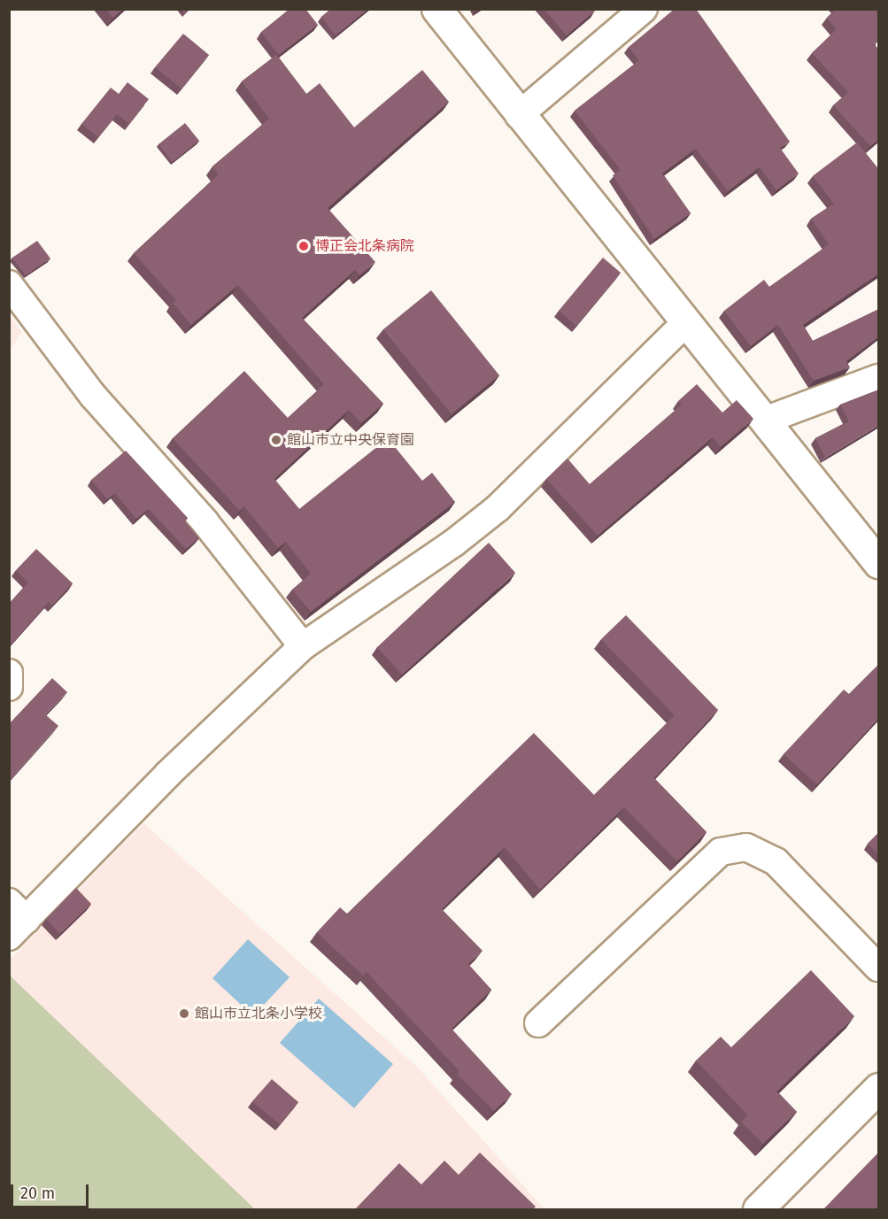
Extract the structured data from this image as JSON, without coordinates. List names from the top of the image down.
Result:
{
  "places": ["博正会北条病院", "館山市立中央保育園", "館山市立北条小学校"],
  "scale_bar": "20 m"
}
